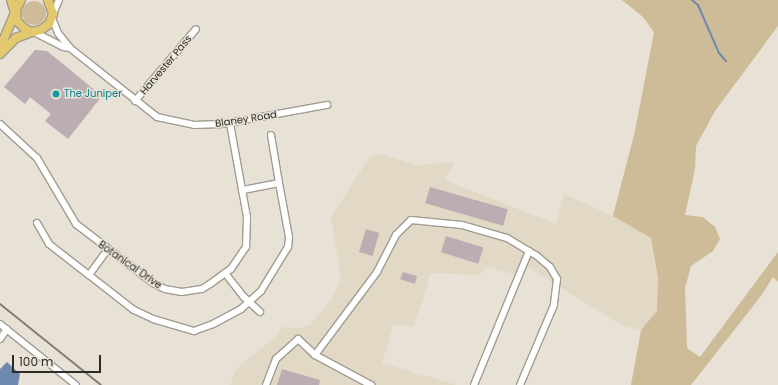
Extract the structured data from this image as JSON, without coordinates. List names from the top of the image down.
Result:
{
  "streets": {
    "street": ["Harvester Pass", "Blaney Road", "Botanical Drive"]
  },
  "crossings": [
    ["Harvester Pass", "Blaney Road"],
    ["Blaney Road", "Botanical Drive"]
  ],
  "places": ["The Juniper"],
  "scale_bar": "100 m"
}
